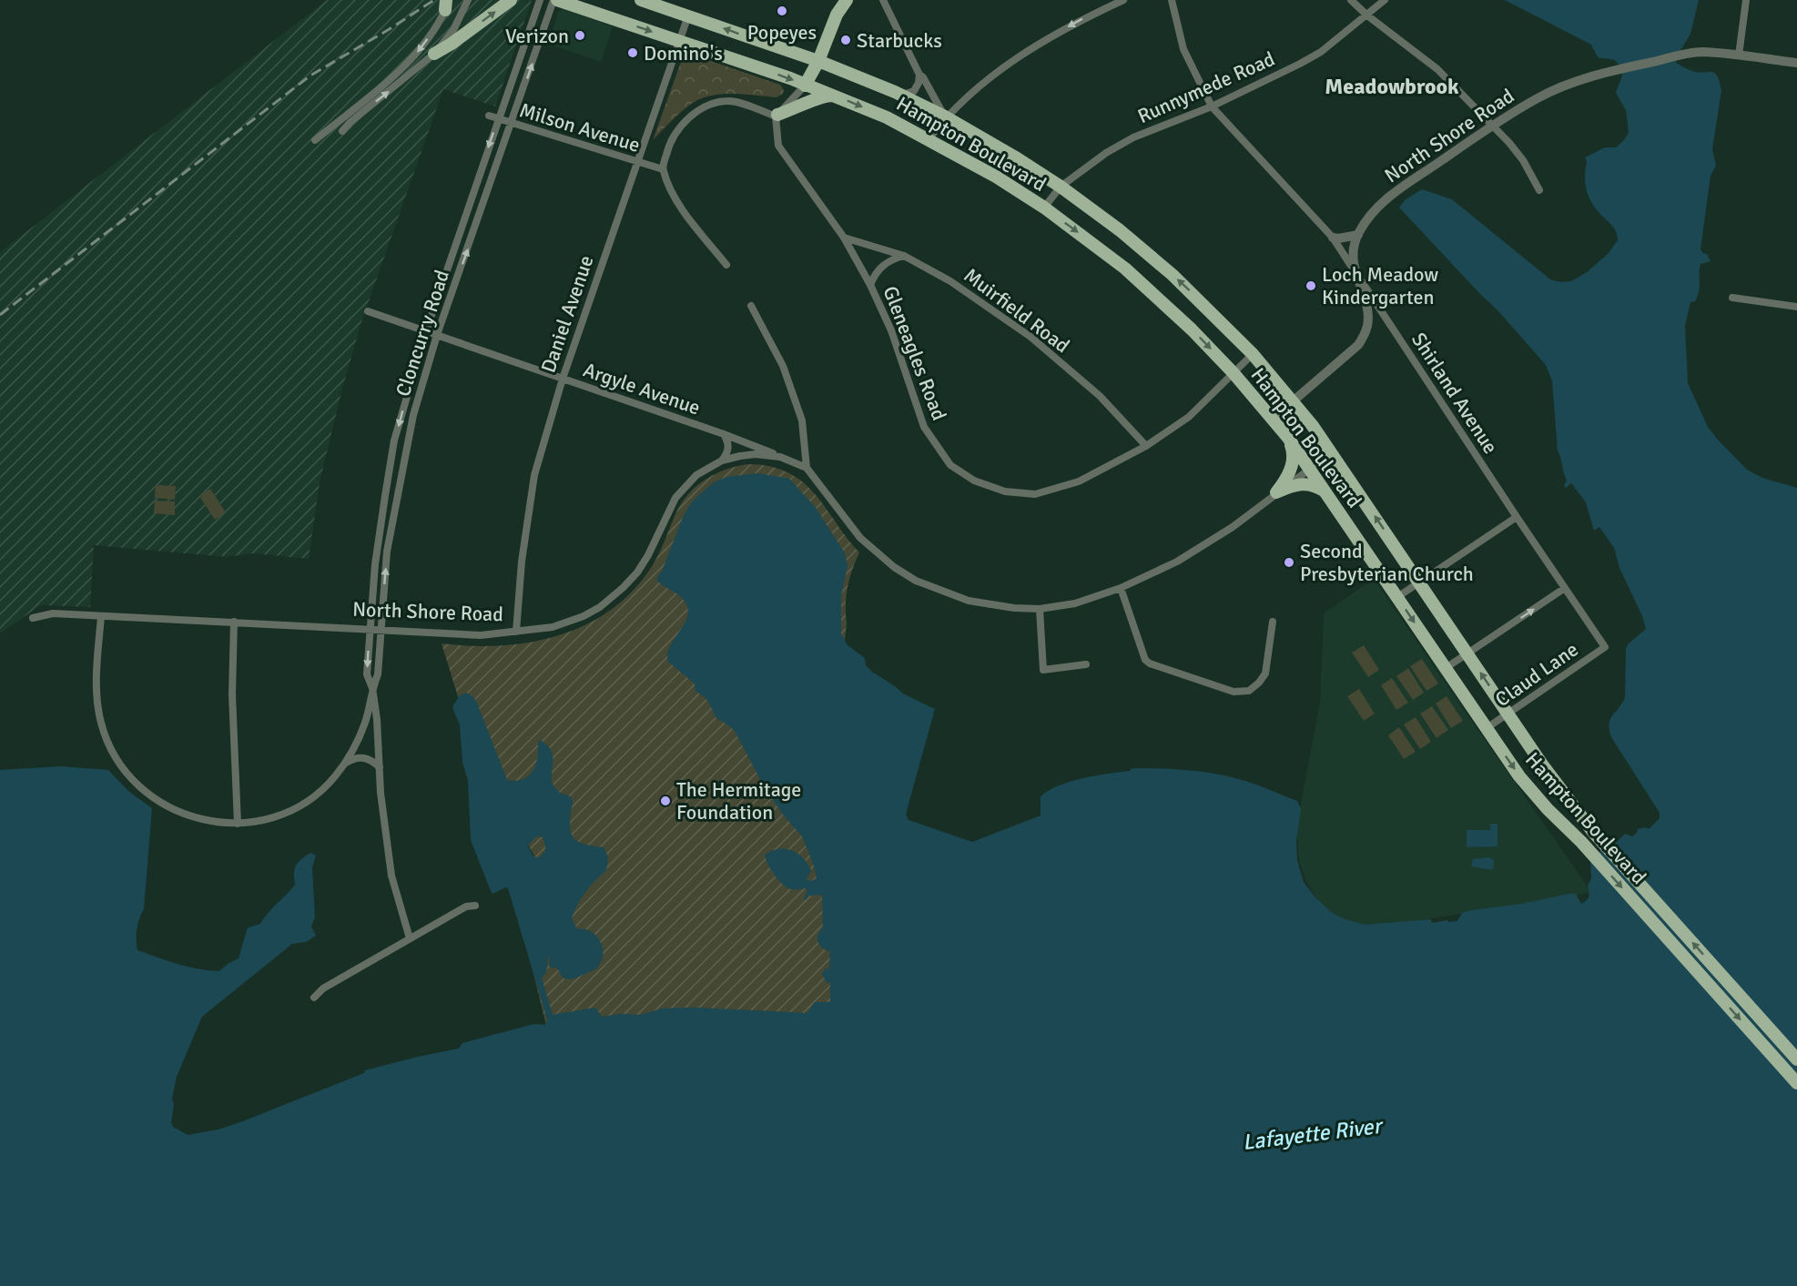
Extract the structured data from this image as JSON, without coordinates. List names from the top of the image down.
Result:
{
  "streets": {
    "main road": ["Hampton Boulevard"],
    "street": [
      "Runnymede Road",
      "Milson Avenue",
      "North Shore Road",
      "Muirfield Road",
      "Daniel Avenue",
      "Cloncurry Road",
      "Gleneagles Road",
      "Argyle Avenue",
      "Shirland Avenue",
      "Claud Lane"
    ]
  },
  "crossings": [
    ["Runnymede Road", "Hampton Boulevard"],
    ["Runnymede Road", "Shirland Avenue"],
    ["Milson Avenue", "Daniel Avenue"],
    ["Milson Avenue", "Cloncurry Road"],
    ["North Shore Road", "Hampton Boulevard"],
    ["North Shore Road", "Daniel Avenue"],
    ["North Shore Road", "Cloncurry Road"],
    ["North Shore Road", "Argyle Avenue"],
    ["North Shore Road", "Shirland Avenue"],
    ["Hampton Boulevard", "Daniel Avenue"],
    ["Hampton Boulevard", "Cloncurry Road"],
    ["Hampton Boulevard", "Gleneagles Road"],
    ["Hampton Boulevard", "Claud Lane"],
    ["Muirfield Road", "Gleneagles Road"],
    ["Daniel Avenue", "Argyle Avenue"],
    ["Cloncurry Road", "Argyle Avenue"],
    ["Shirland Avenue", "Claud Lane"]
  ],
  "districts": ["Meadowbrook"],
  "water": ["Lafayette River"],
  "places": [
    "Popeyes",
    "Verizon",
    "Starbucks",
    "Domino's",
    "Loch Meadow Kindergarten",
    "Second Presbyterian Church",
    "The Hermitage Foundation"
  ]
}
